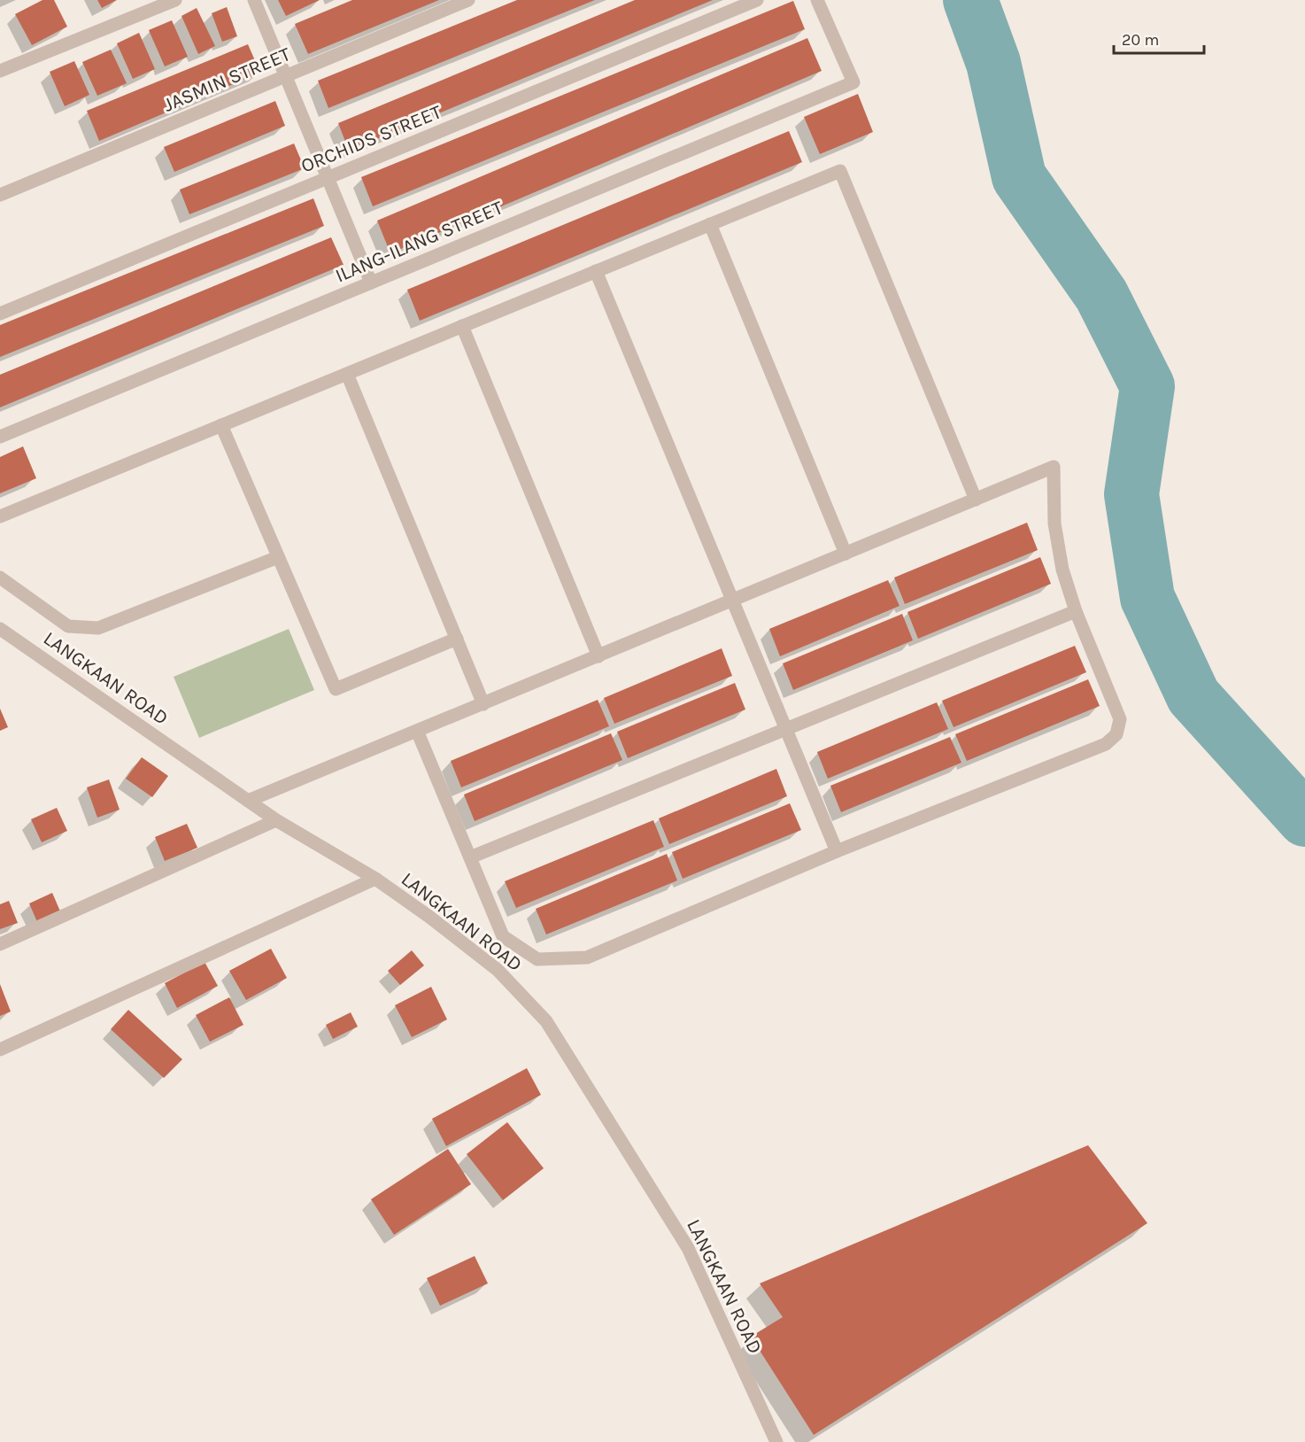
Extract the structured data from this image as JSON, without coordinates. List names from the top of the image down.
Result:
{
  "streets": {
    "street": [
      "JASMIN STREET",
      "ORCHIDS STREET",
      "ILANG-ILANG STREET",
      "LANGKAAN ROAD"
    ]
  },
  "scale_bar": "20 m"
}
